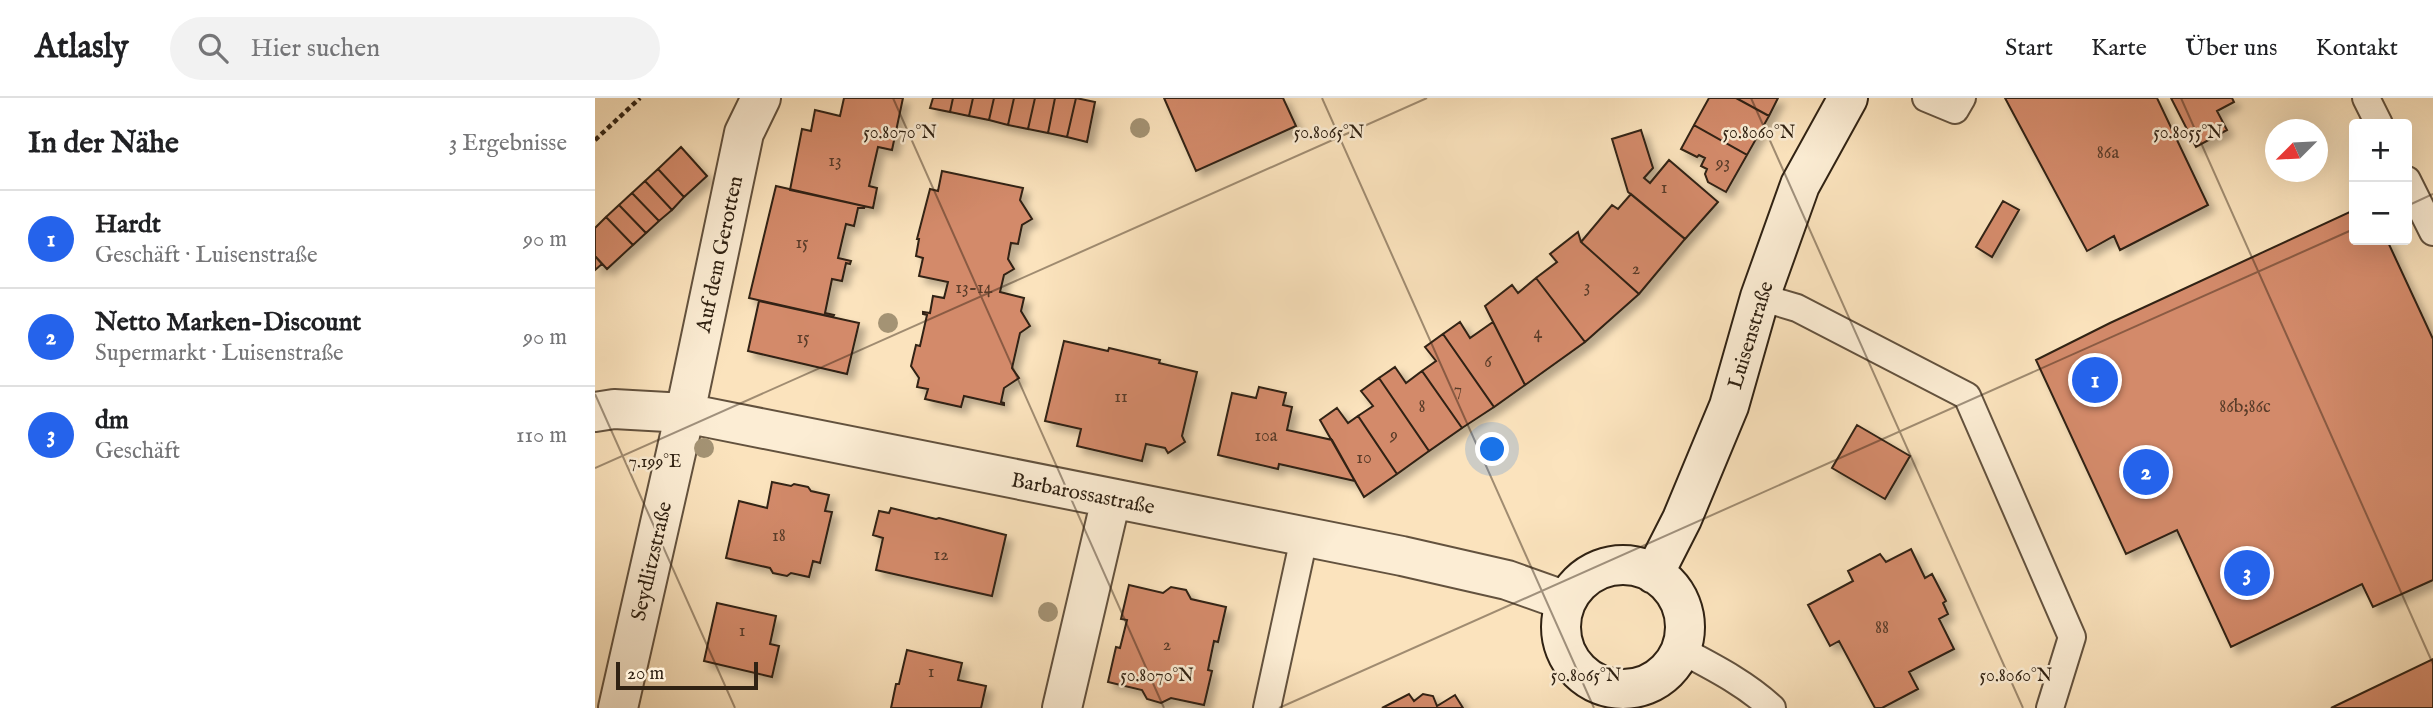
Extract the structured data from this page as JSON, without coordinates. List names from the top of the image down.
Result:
{
  "streets": {
    "street": [
      "Auf dem Gerotten",
      "Luisenstraße",
      "Barbarossastraße",
      "Seydlitzstraße"
    ]
  },
  "crossings": [
    ["Auf dem Gerotten", "Barbarossastraße"],
    ["Auf dem Gerotten", "Seydlitzstraße"],
    ["Luisenstraße", "Barbarossastraße"],
    ["Barbarossastraße", "Seydlitzstraße"]
  ],
  "house_numbers": [
    "86a",
    "13",
    "93",
    "1",
    "15",
    "2",
    "3",
    "13-14",
    "4",
    "15",
    "6",
    "7",
    "11",
    "8",
    "86b;86c",
    "9",
    "10a",
    "10",
    "18",
    "12",
    "88",
    "1",
    "2",
    "1"
  ],
  "scale_bar": "20 m",
  "north": "bottom left",
  "page": {
    "header": "Atlasly",
    "search": "Hier suchen",
    "nav": [
      "Start",
      "Karte",
      "Über uns",
      "Kontakt"
    ],
    "heading": ["In der Nähe", "3 Ergebnisse"],
    "map_buttons": ["+", "−"],
    "list": [
      {
        "mark": "1",
        "name": "Hardt",
        "note": "Geschäft · Luisenstraße",
        "value": "90 m"
      },
      {
        "mark": "2",
        "name": "Netto Marken-Discount",
        "note": "Supermarkt · Luisenstraße",
        "value": "90 m"
      },
      {
        "mark": "3",
        "name": "dm",
        "note": "Geschäft",
        "value": "110 m"
      }
    ],
    "pins": ["1", "2", "3"],
    "scale": "20 m"
  },
  "coordinates": [
    "50.8070°N",
    "50.8065°N",
    "50.8060°N",
    "50.8055°N",
    "7.199°E"
  ]
}
